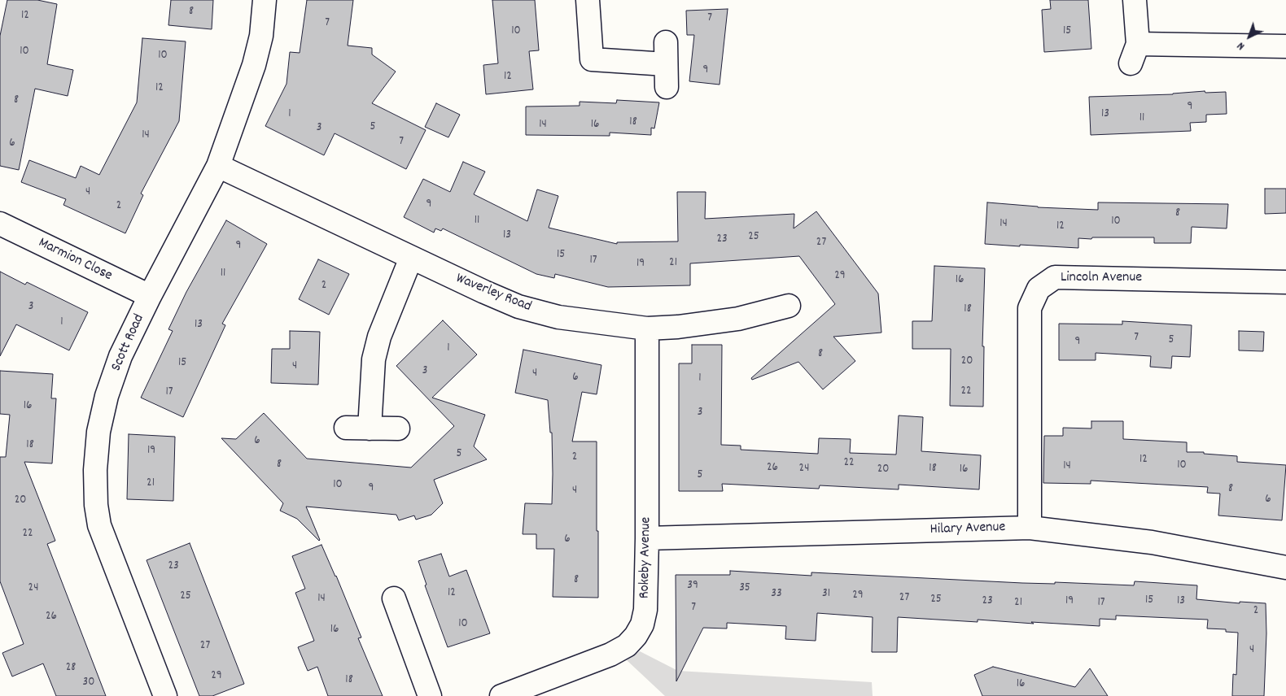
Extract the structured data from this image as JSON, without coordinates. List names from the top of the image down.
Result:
{
  "streets": {
    "street": [
      "Marmion Close",
      "Lincoln Avenue",
      "Waverley Road",
      "Scott Road",
      "Hilary Avenue",
      "Rokeby Avenue"
    ]
  },
  "crossings": [
    ["Marmion Close", "Scott Road"],
    ["Lincoln Avenue", "Hilary Avenue"],
    ["Waverley Road", "Scott Road"],
    ["Waverley Road", "Rokeby Avenue"],
    ["Hilary Avenue", "Rokeby Avenue"]
  ],
  "house_numbers": [
    "8",
    "12",
    "7",
    "7",
    "10",
    "15",
    "10",
    "10",
    "9",
    "12",
    "12",
    "8",
    "9",
    "1",
    "13",
    "11",
    "18",
    "14",
    "16",
    "5",
    "3",
    "14",
    "7",
    "6",
    "4",
    "9",
    "2",
    "8",
    "11",
    "10",
    "14",
    "12",
    "13",
    "25",
    "23",
    "27",
    "9",
    "15",
    "17",
    "21",
    "19",
    "11",
    "29",
    "16",
    "2",
    "3",
    "18",
    "1",
    "13",
    "7",
    "5",
    "9",
    "1",
    "8",
    "20",
    "15",
    "4",
    "3",
    "4",
    "6",
    "1",
    "22",
    "17",
    "16",
    "3",
    "6",
    "18",
    "19",
    "5",
    "2",
    "12",
    "22",
    "8",
    "10",
    "14",
    "26",
    "24",
    "18",
    "20",
    "16",
    "5",
    "21",
    "10",
    "9",
    "8",
    "4",
    "6",
    "20",
    "22",
    "6",
    "23",
    "8",
    "39",
    "24",
    "35",
    "12",
    "33",
    "31",
    "29",
    "25",
    "27",
    "14",
    "25",
    "15",
    "23",
    "19",
    "13",
    "21",
    "17",
    "7",
    "2",
    "26",
    "10",
    "16",
    "27",
    "4",
    "28",
    "29",
    "18",
    "30",
    "16"
  ],
  "north": "bottom left"
}
